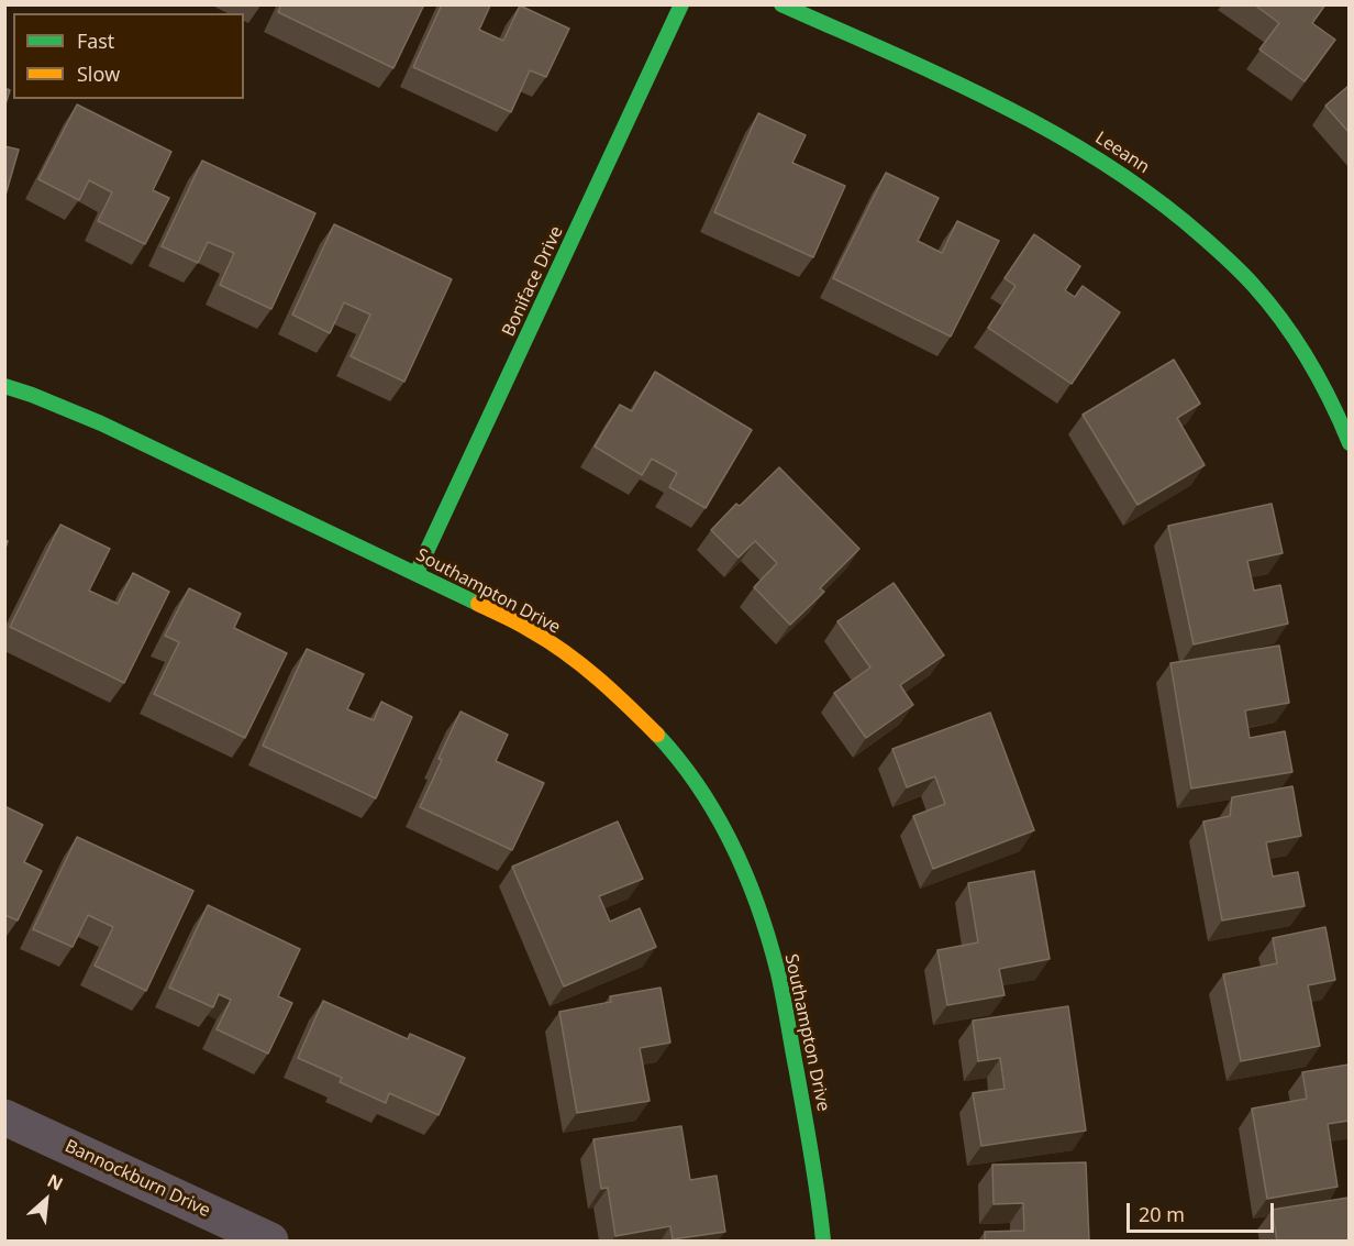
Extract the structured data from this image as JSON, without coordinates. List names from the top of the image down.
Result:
{
  "streets": {
    "street": [
      "Leeann",
      "Boniface Drive",
      "Southampton Drive",
      "Bannockburn Drive"
    ]
  },
  "crossings": [
    ["Boniface Drive", "Southampton Drive"]
  ],
  "legend": ["Fast", "Slow"],
  "scale_bar": "20 m",
  "north": "top right"
}
